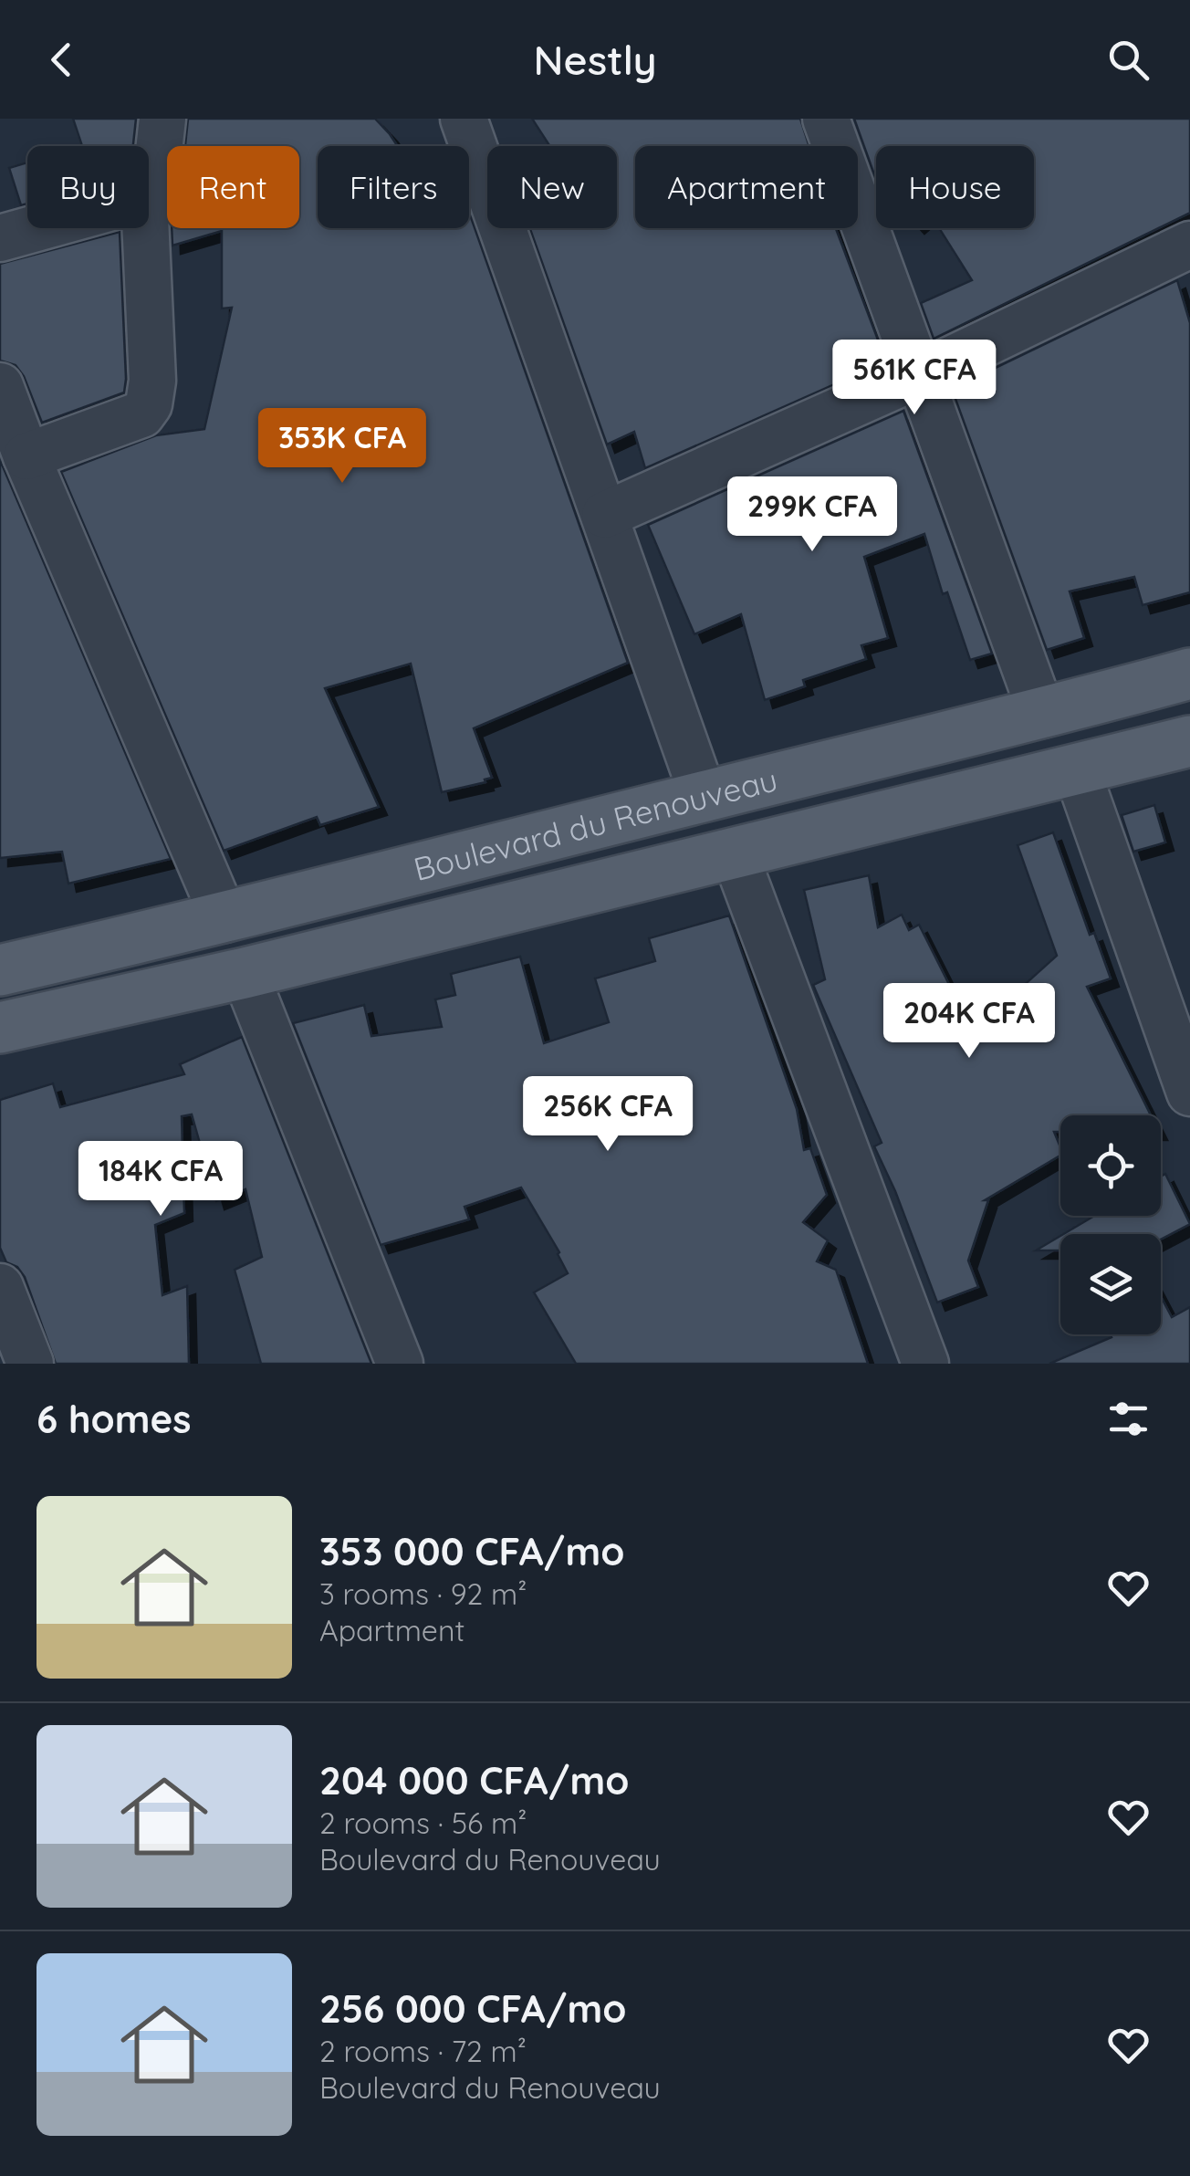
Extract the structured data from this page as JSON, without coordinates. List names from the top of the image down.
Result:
{
  "streets": {
    "main road": ["Boulevard du Renouveau"]
  },
  "page": {
    "header": "Nestly",
    "chip": [
      "Buy",
      "Rent",
      "Filters",
      "New",
      "Apartment",
      "House"
    ],
    "price": [
      "561K CFA",
      "353K CFA",
      "299K CFA",
      "204K CFA",
      "256K CFA",
      "184K CFA"
    ],
    "heading": "6 homes",
    "list": [
      {
        "name": "353 000 CFA/mo",
        "note": "3 rooms · 92 m² · Apartment"
      },
      {
        "name": "204 000 CFA/mo",
        "note": "2 rooms · 56 m² · Boulevard du Renouveau"
      },
      {
        "name": "256 000 CFA/mo",
        "note": "2 rooms · 72 m² · Boulevard du Renouveau"
      }
    ]
  }
}
